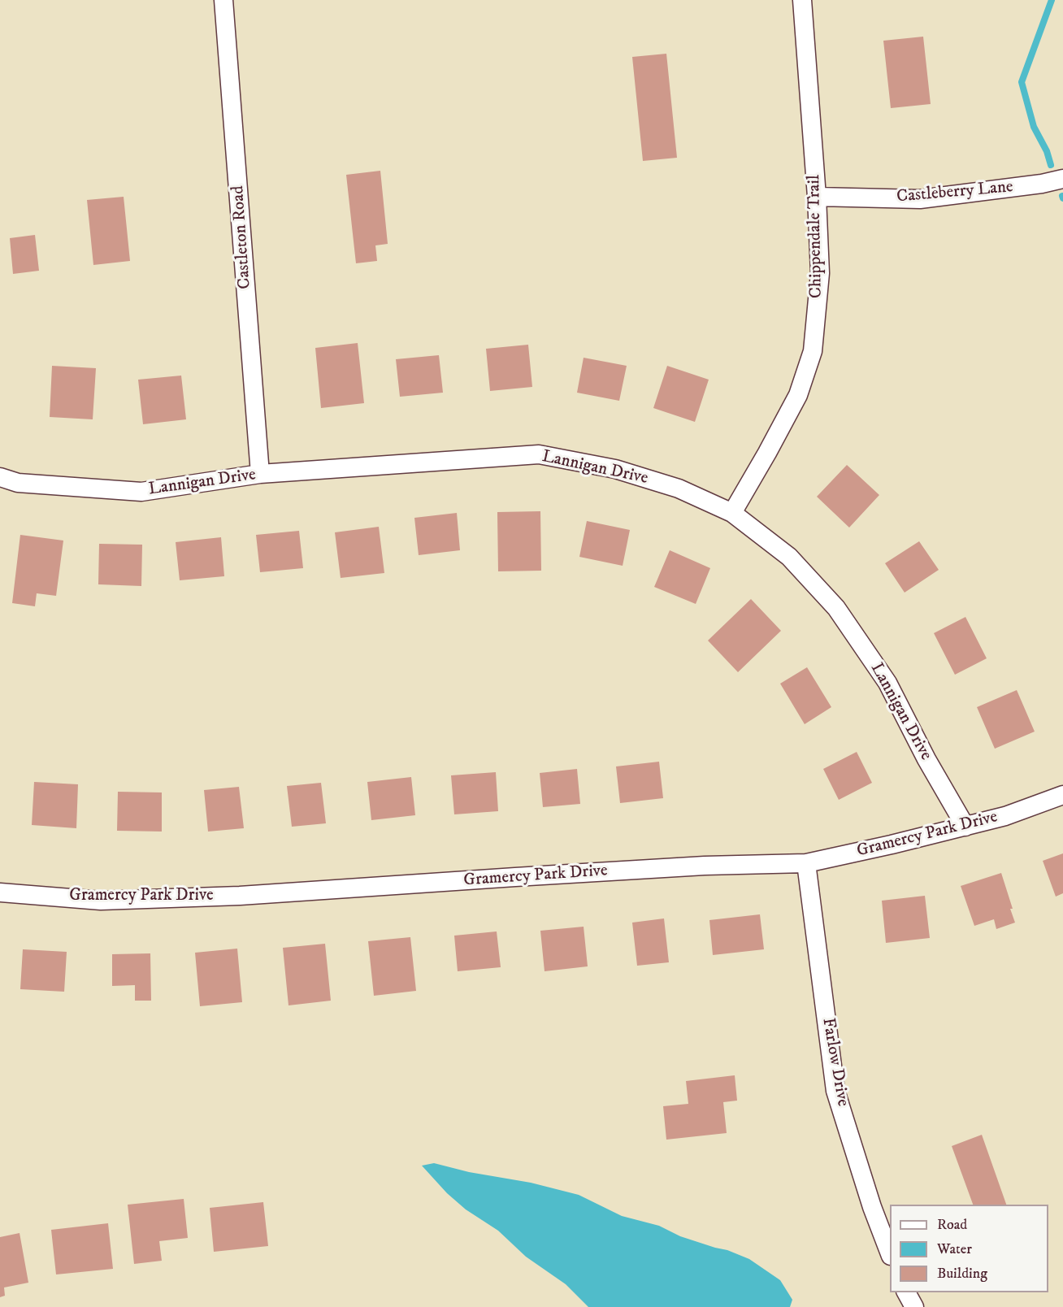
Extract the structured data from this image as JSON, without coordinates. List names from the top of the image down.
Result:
{
  "streets": {
    "street": [
      "Castleberry Lane",
      "Chippendale Trail",
      "Castleton Road",
      "Lannigan Drive",
      "Gramercy Park Drive",
      "Farlow Drive"
    ]
  },
  "crossings": [
    ["Castleberry Lane", "Chippendale Trail"],
    ["Chippendale Trail", "Lannigan Drive"],
    ["Castleton Road", "Lannigan Drive"],
    ["Lannigan Drive", "Gramercy Park Drive"],
    ["Gramercy Park Drive", "Farlow Drive"]
  ],
  "legend": ["Road", "Water", "Building"]
}
